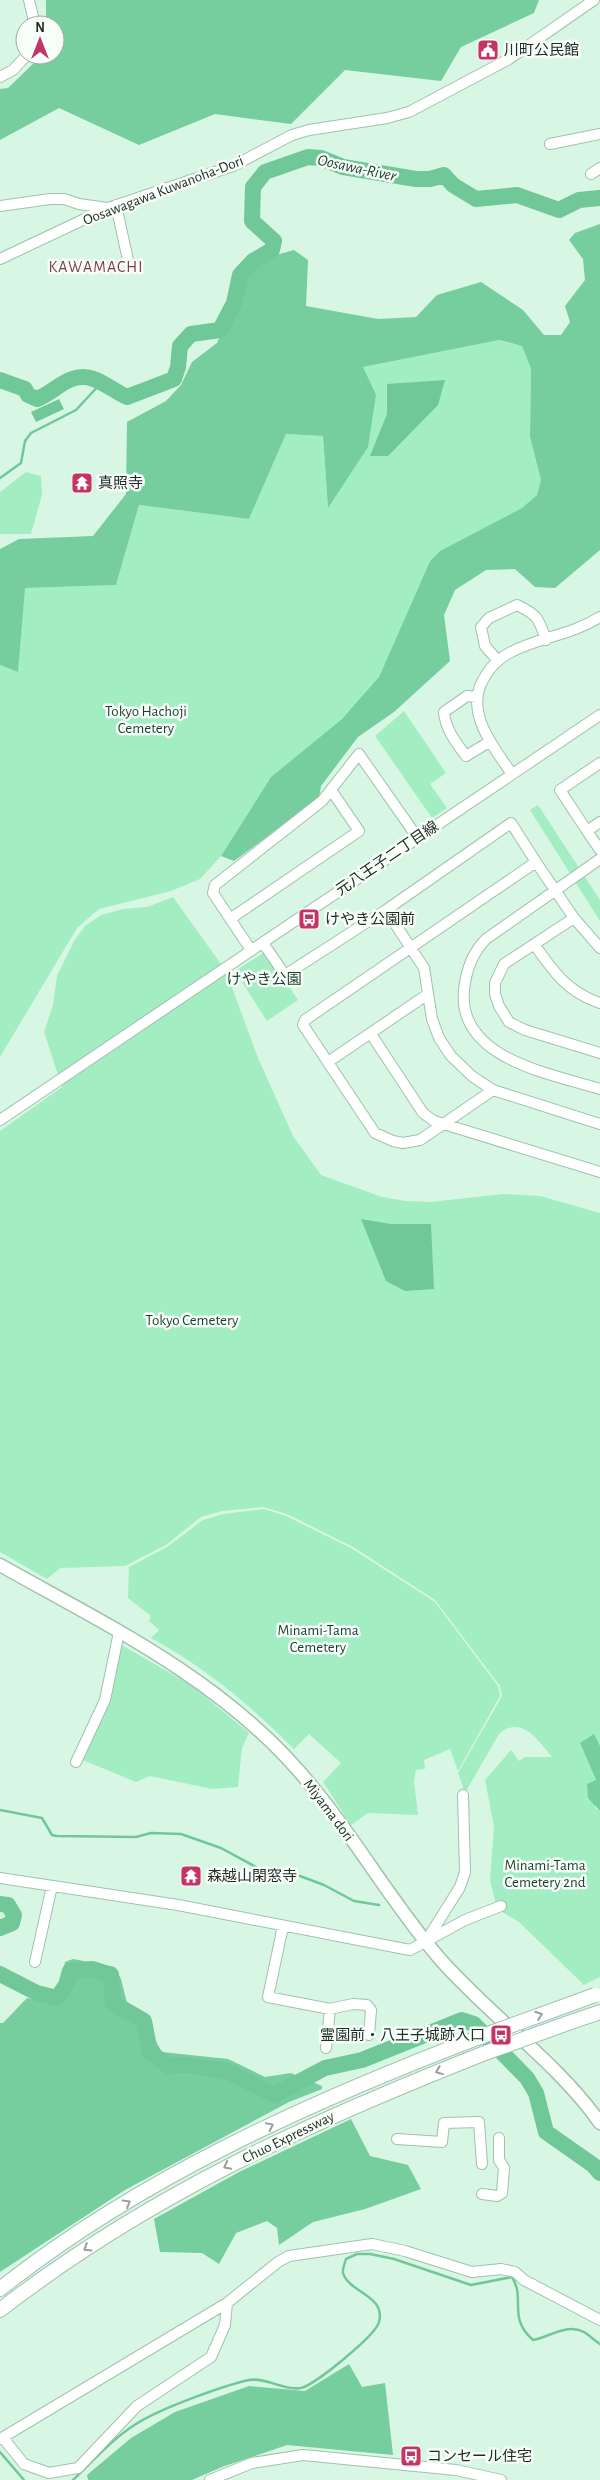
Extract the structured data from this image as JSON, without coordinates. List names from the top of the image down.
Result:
{
  "streets": {
    "highway": ["Chuo Expressway"],
    "main road": ["Miyama dori"],
    "street": ["Oosawagawa Kuwanoha-Dori", "元八王子二丁目線"]
  },
  "districts": ["KAWAMACHI"],
  "water": ["Oosawa-River"],
  "parks": [
    "Tokyo Hachoji Cemetery",
    "けやき公園",
    "Tokyo Cemetery",
    "Minami-Tama Cemetery",
    "Minami-Tama Cemetery 2nd"
  ],
  "places": {
    "public building": ["川町公民館"],
    "temple": ["真照寺", "森越山閑窓寺"],
    "bus stop": ["けやき公園前", "霊園前・八王子城跡入口", "コンセール住宅"]
  },
  "north": "top"
}
